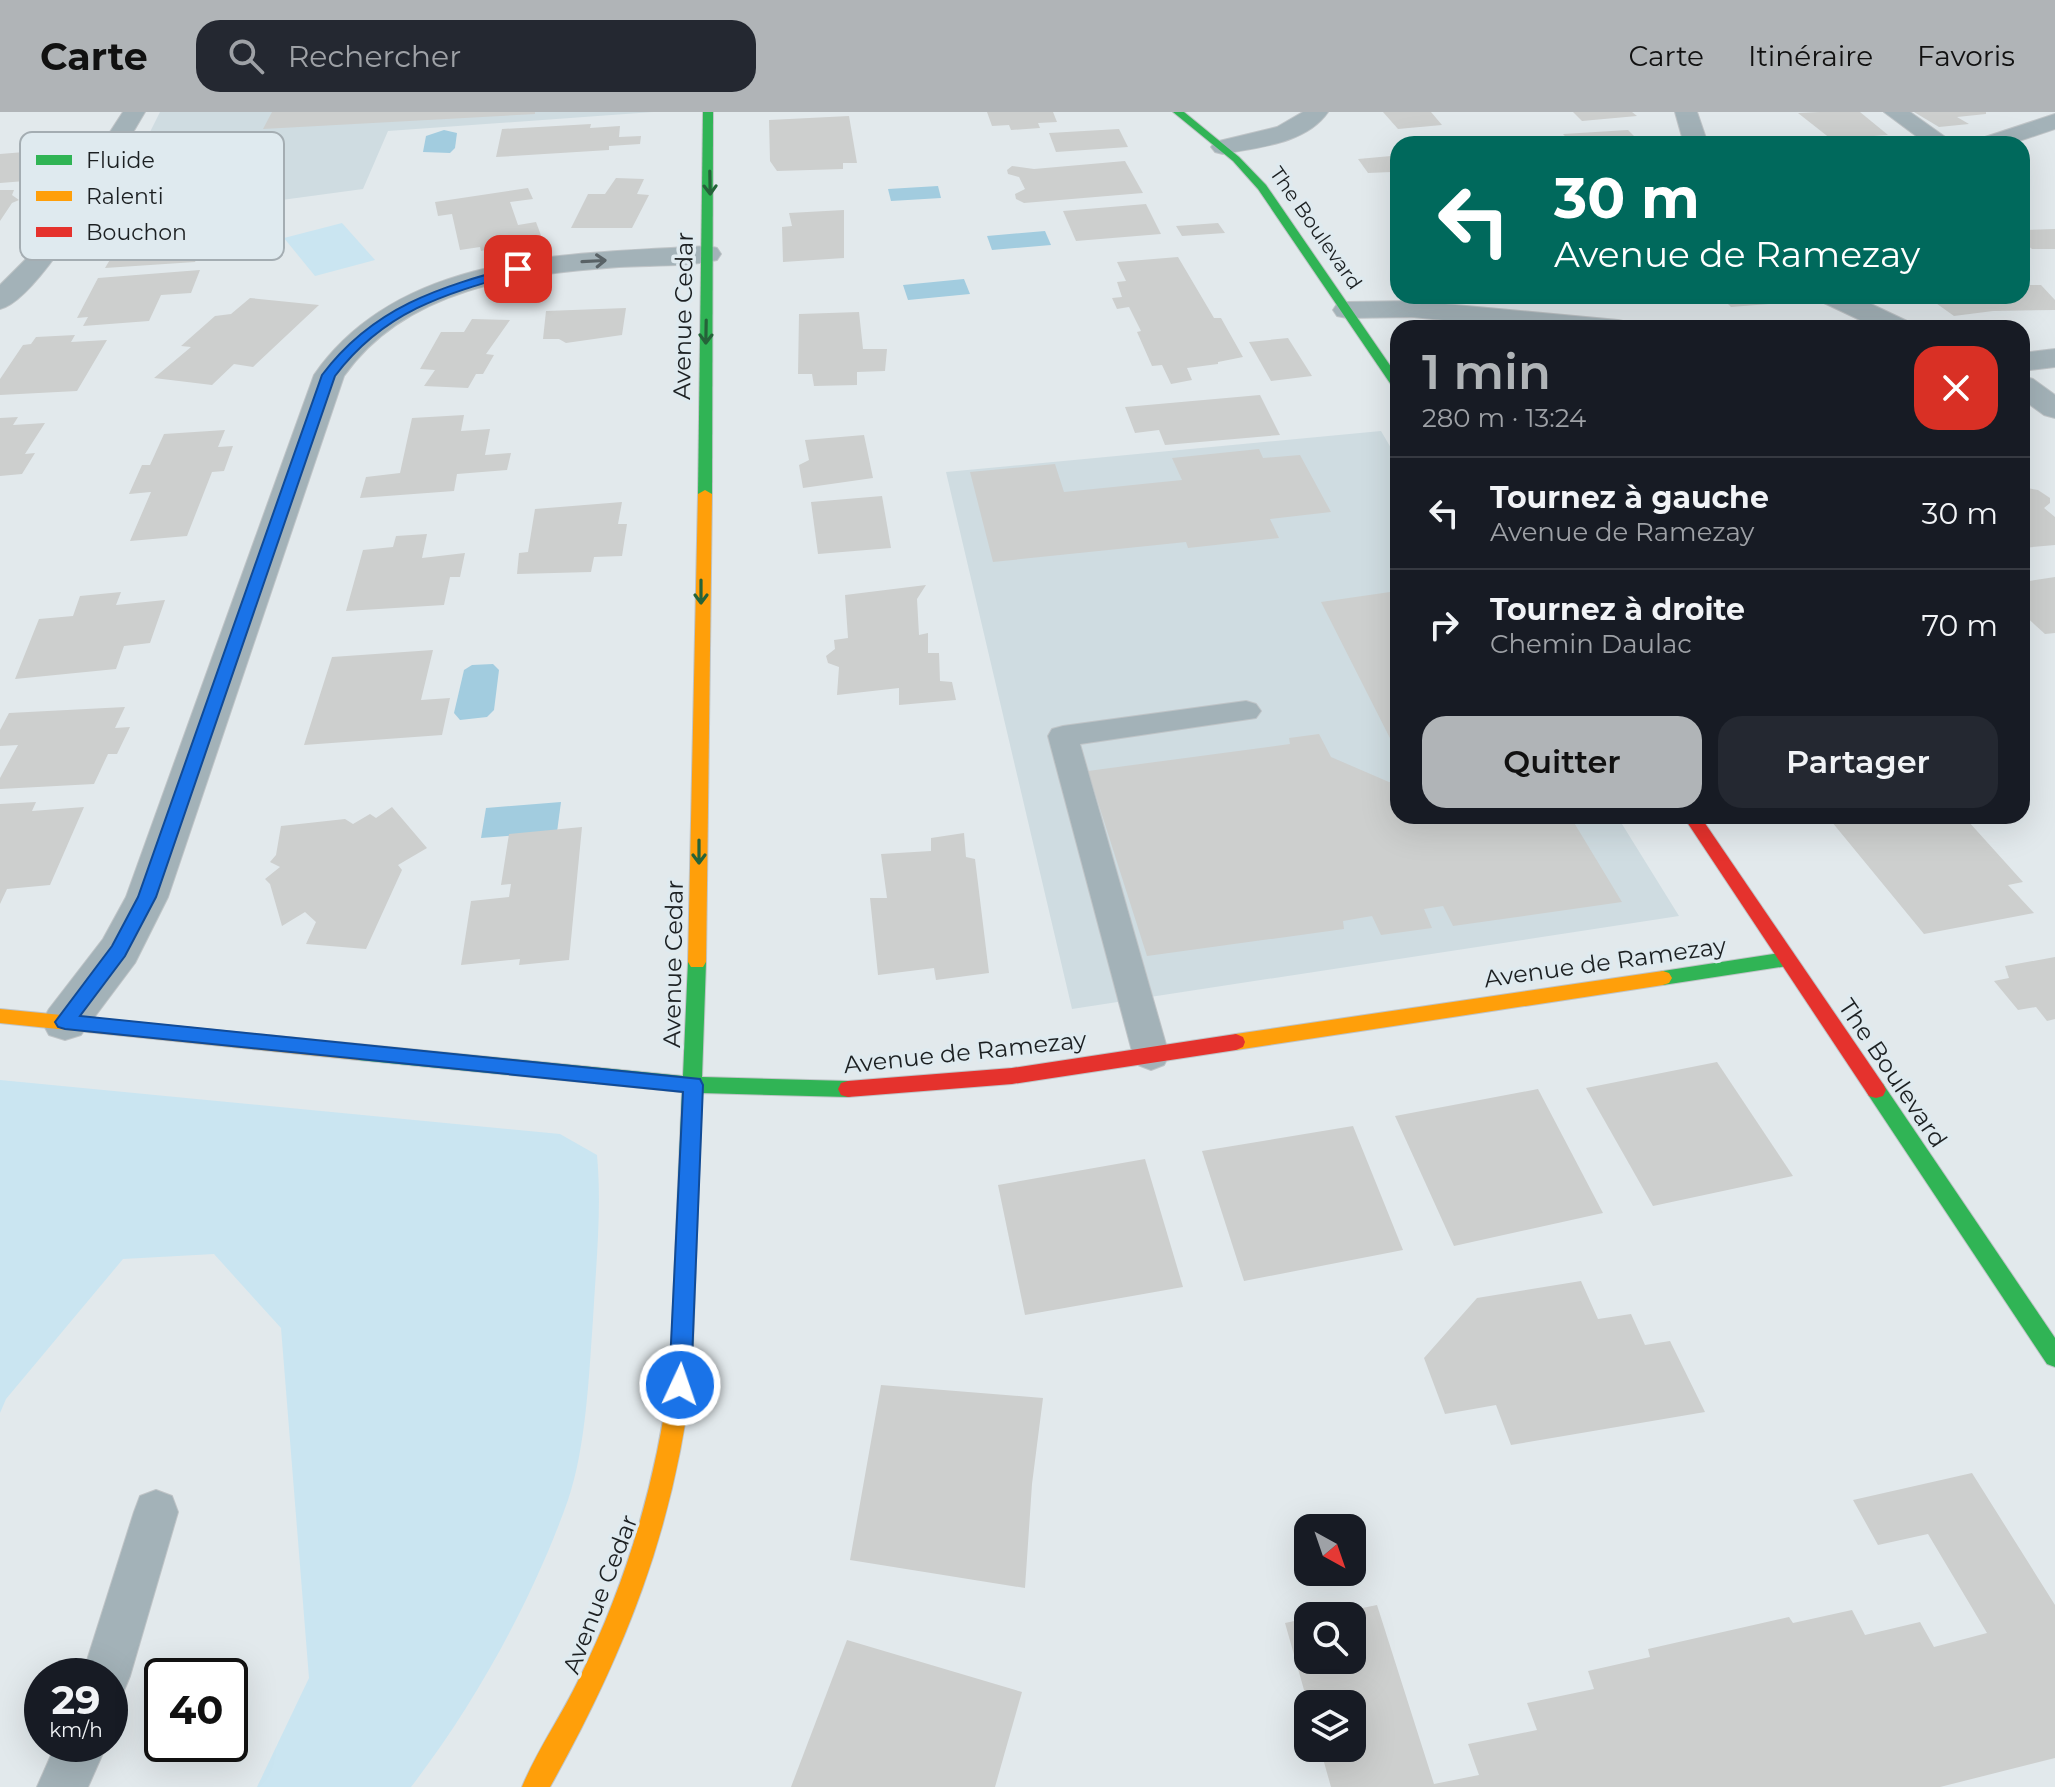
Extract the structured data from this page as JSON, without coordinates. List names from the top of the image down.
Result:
{
  "streets": {
    "street": ["The Boulevard", "Avenue Cedar", "Avenue de Ramezay"]
  },
  "crossings": [
    ["The Boulevard", "Avenue de Ramezay"],
    ["Avenue Cedar", "Avenue de Ramezay"]
  ],
  "one_way": ["Avenue Cedar"],
  "legend": ["Fluide", "Ralenti", "Bouchon"],
  "north": "bottom right",
  "page": {
    "header": "Carte",
    "search": "Rechercher",
    "nav": ["Carte", "Itinéraire", "Favoris"],
    "turn": ["30 m", "Avenue de Ramezay"],
    "heading": ["1 min", "280 m · 13:24"],
    "list": [
      {
        "name": "Tournez à gauche",
        "note": "Avenue de Ramezay",
        "value": "30 m"
      },
      {
        "name": "Tournez à droite",
        "note": "Chemin Daulac",
        "value": "70 m"
      }
    ],
    "buttons": ["Quitter", "Partager"],
    "speed": "29 km/h",
    "limit": "40"
  }
}
